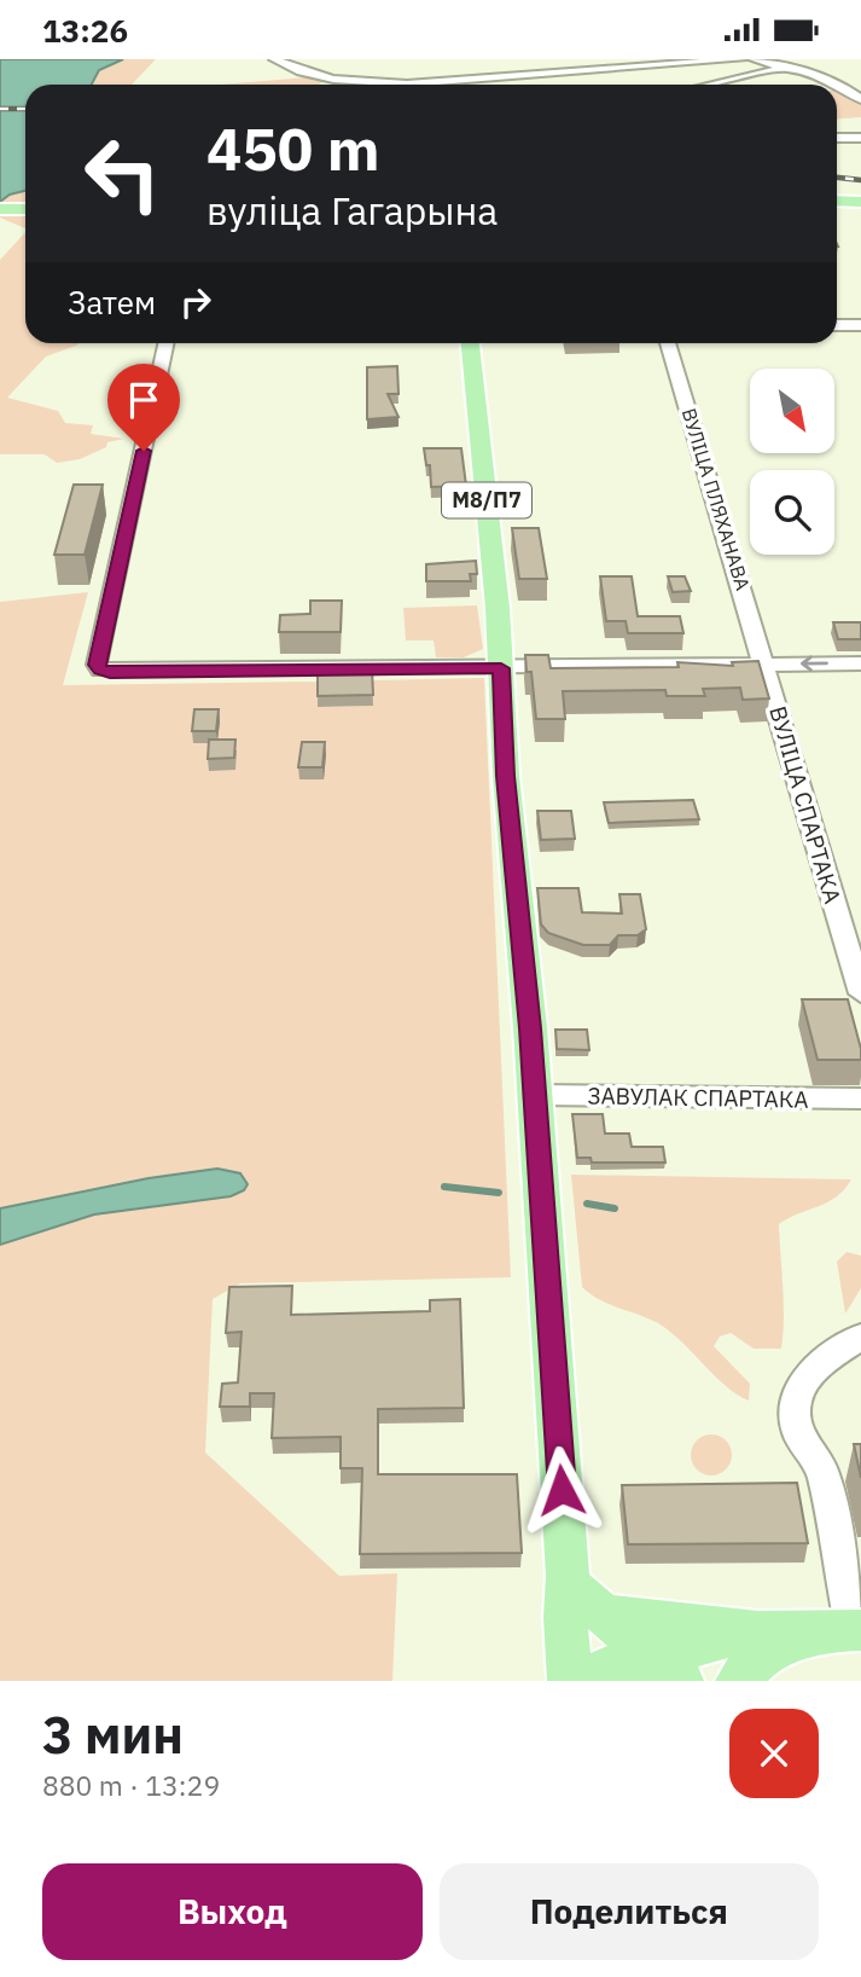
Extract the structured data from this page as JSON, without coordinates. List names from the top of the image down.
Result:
{
  "streets": {
    "main road": ["М8/П7"],
    "street": ["ВУЛІЦА ПЛЯХАНАВА", "ВУЛІЦА СПАРТАКА", "ЗАВУЛАК СПАРТАКА"]
  },
  "crossings": [
    ["ВУЛІЦА ПЛЯХАНАВА", "ВУЛІЦА СПАРТАКА"],
    ["М8/П7", "ЗАВУЛАК СПАРТАКА"]
  ],
  "north": "bottom right",
  "page": {
    "status": "13:26",
    "turn": ["450 m", "вуліца Гагарына"],
    "then": "Затем",
    "heading": ["3 мин", "880 m · 13:29"],
    "buttons": ["Выход", "Поделиться"]
  }
}
